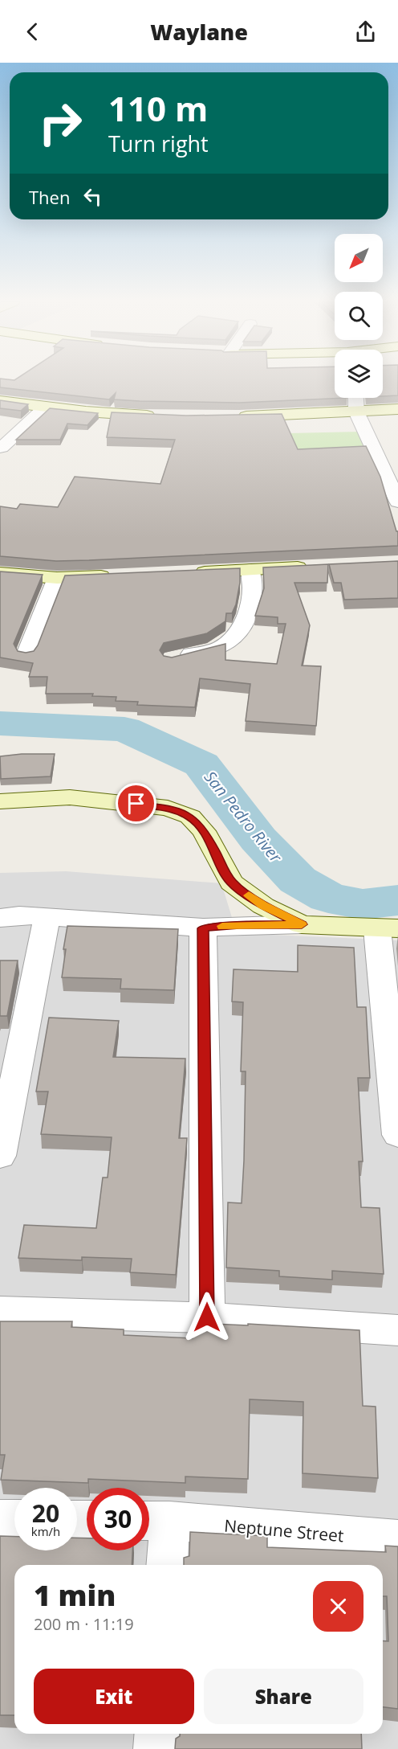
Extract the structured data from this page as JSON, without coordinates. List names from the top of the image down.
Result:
{
  "streets": {
    "street": ["Neptune Street"]
  },
  "water": ["San Pedro River"],
  "north": "bottom left",
  "page": {
    "header": "Waylane",
    "turn": ["110 m", "Turn right"],
    "then": "Then",
    "speed": "20 km/h",
    "limit": "30",
    "heading": ["1 min", "200 m · 11:19"],
    "buttons": ["Exit", "Share"]
  }
}
